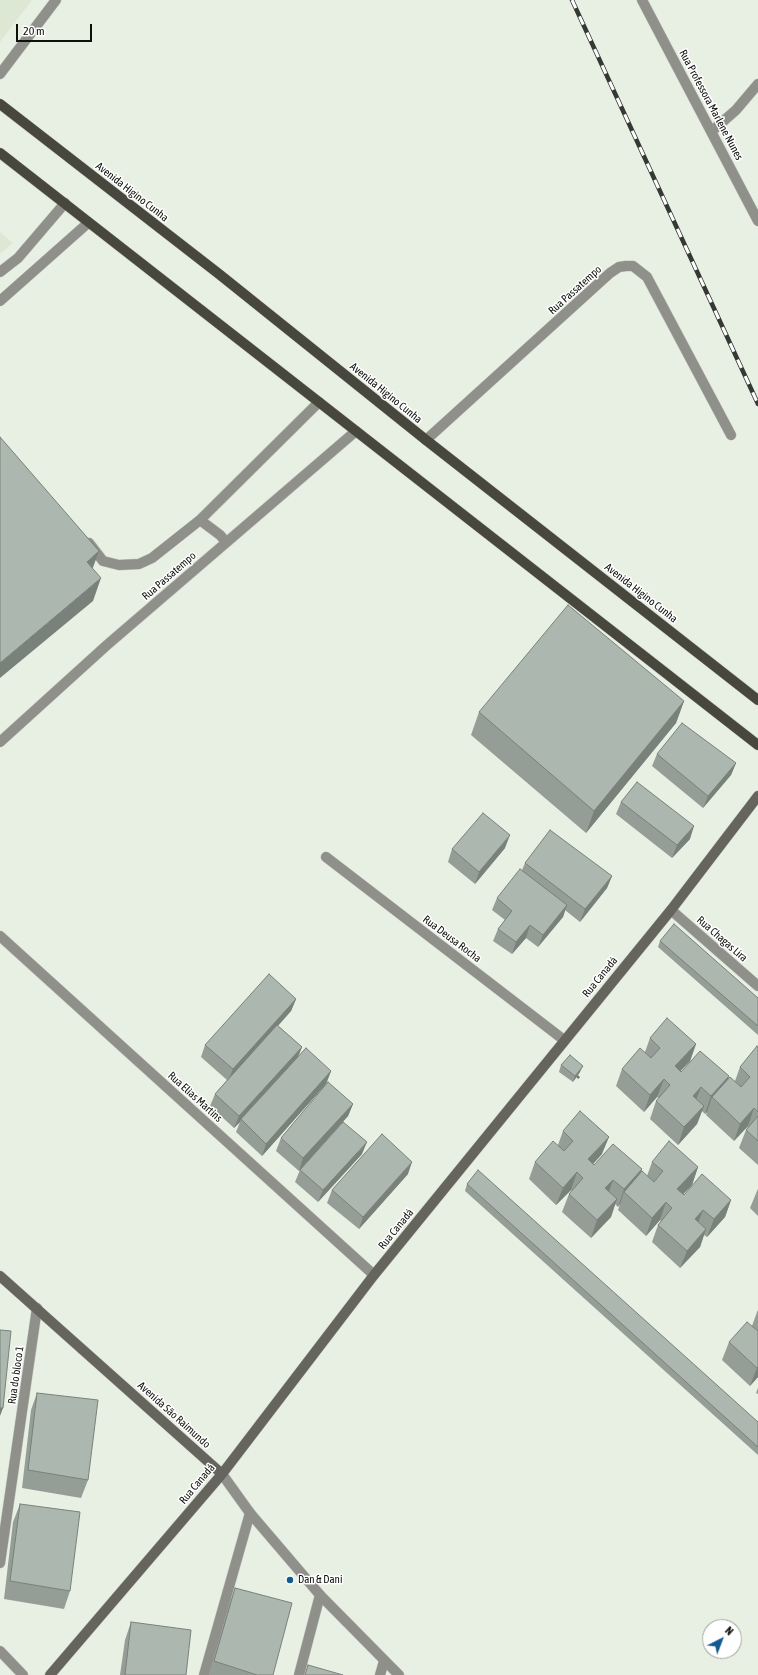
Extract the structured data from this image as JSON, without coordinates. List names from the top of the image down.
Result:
{
  "streets": {
    "main road": ["Avenida Higino Cunha"],
    "street": [
      "Rua Professora Marlene Nunes",
      "Rua Passatempo",
      "Rua Deusa Rocha",
      "Rua Chagas Lira",
      "Rua Canadá",
      "Rua Elias Martins",
      "Rua do bloco 1",
      "Avenida São Raimundo"
    ]
  },
  "crossings": [
    ["Avenida Higino Cunha", "Rua Passatempo"],
    ["Rua Deusa Rocha", "Rua Canadá"],
    ["Rua Chagas Lira", "Rua Canadá"],
    ["Rua Canadá", "Rua Elias Martins"],
    ["Rua Canadá", "Avenida São Raimundo"],
    ["Rua do bloco 1", "Avenida São Raimundo"]
  ],
  "places": ["Dan & Dani"],
  "scale_bar": "20 m",
  "north": "top right"
}
